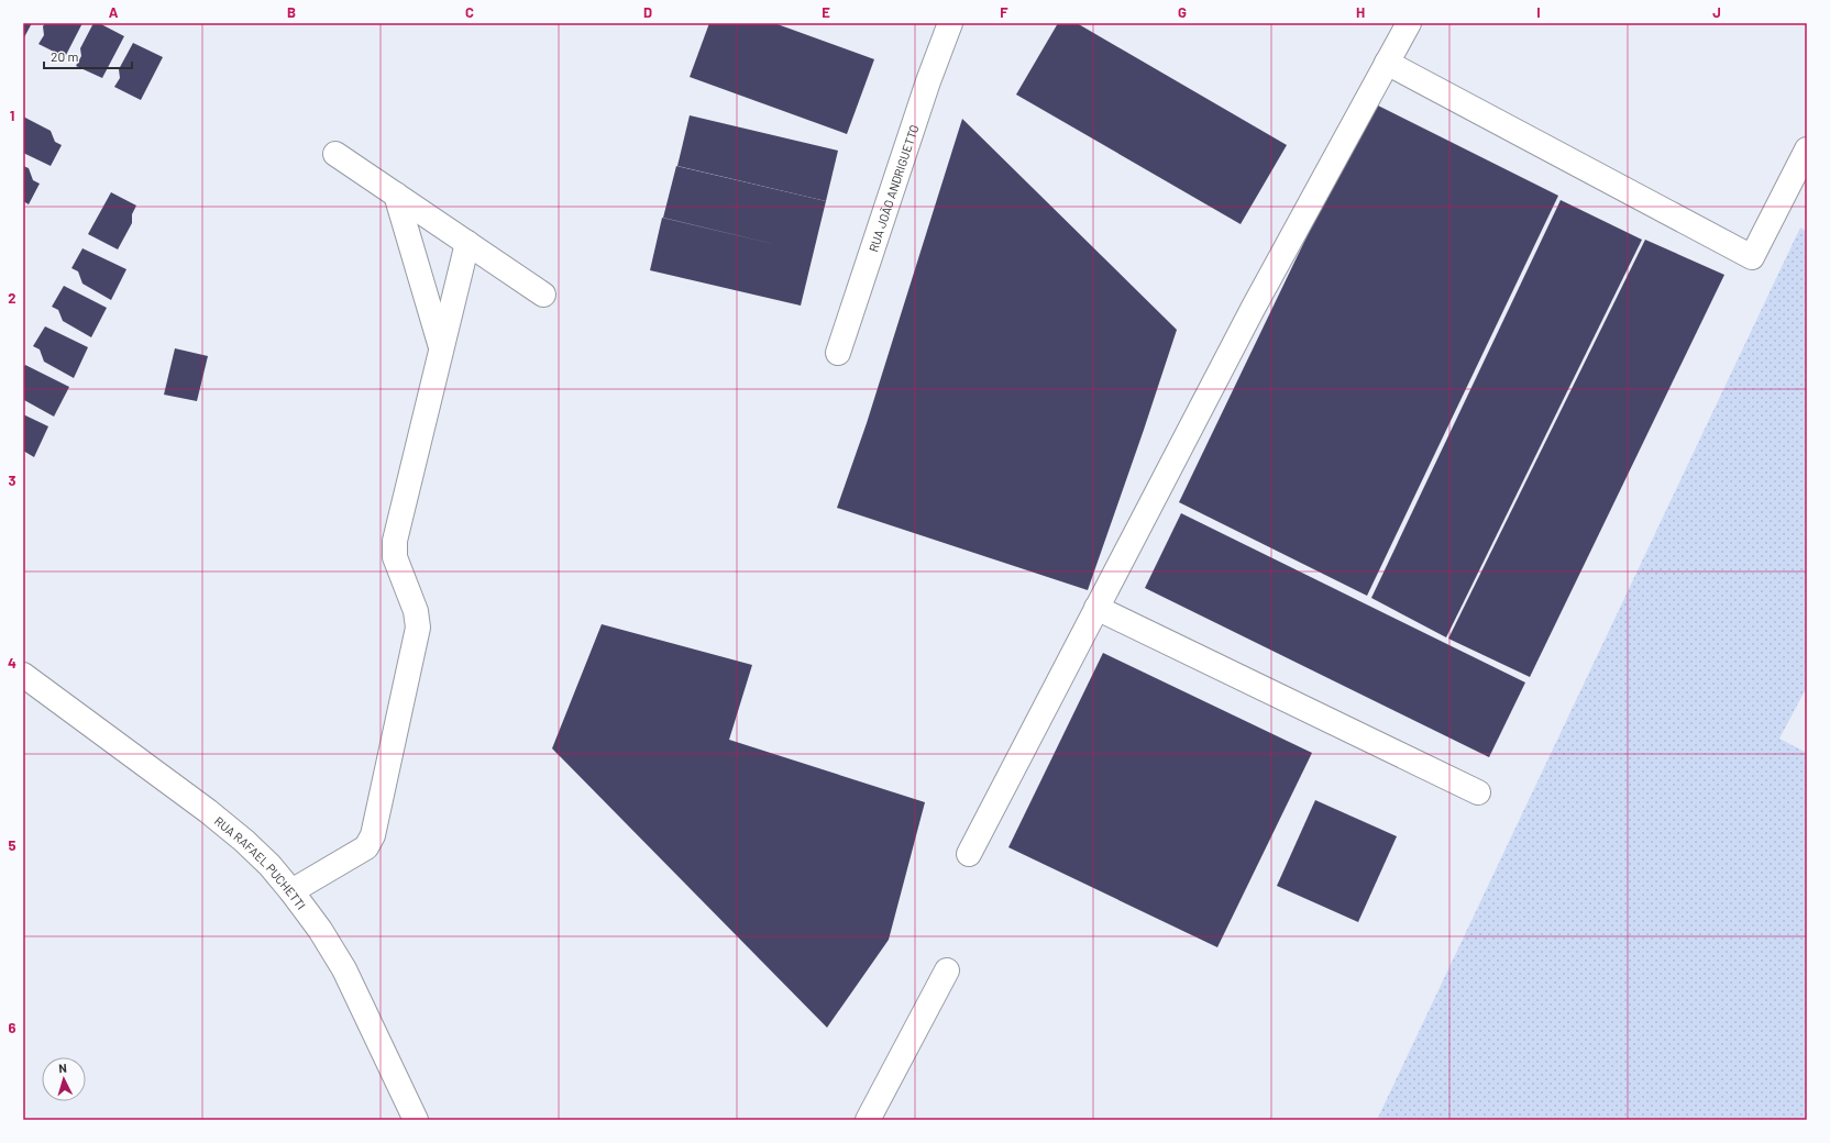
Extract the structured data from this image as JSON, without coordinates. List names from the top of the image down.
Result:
{
  "streets": {
    "street": ["RUA JOÃO ANDRIGUETTO", "RUA RAFAEL PUCHETTI"]
  },
  "scale_bar": "20 m",
  "north": "top",
  "grid": {
    "columns": [
      "A",
      "B",
      "C",
      "D",
      "E",
      "F",
      "G",
      "H",
      "I",
      "J"
    ],
    "rows": [
      "1",
      "2",
      "3",
      "4",
      "5",
      "6"
    ]
  }
}
